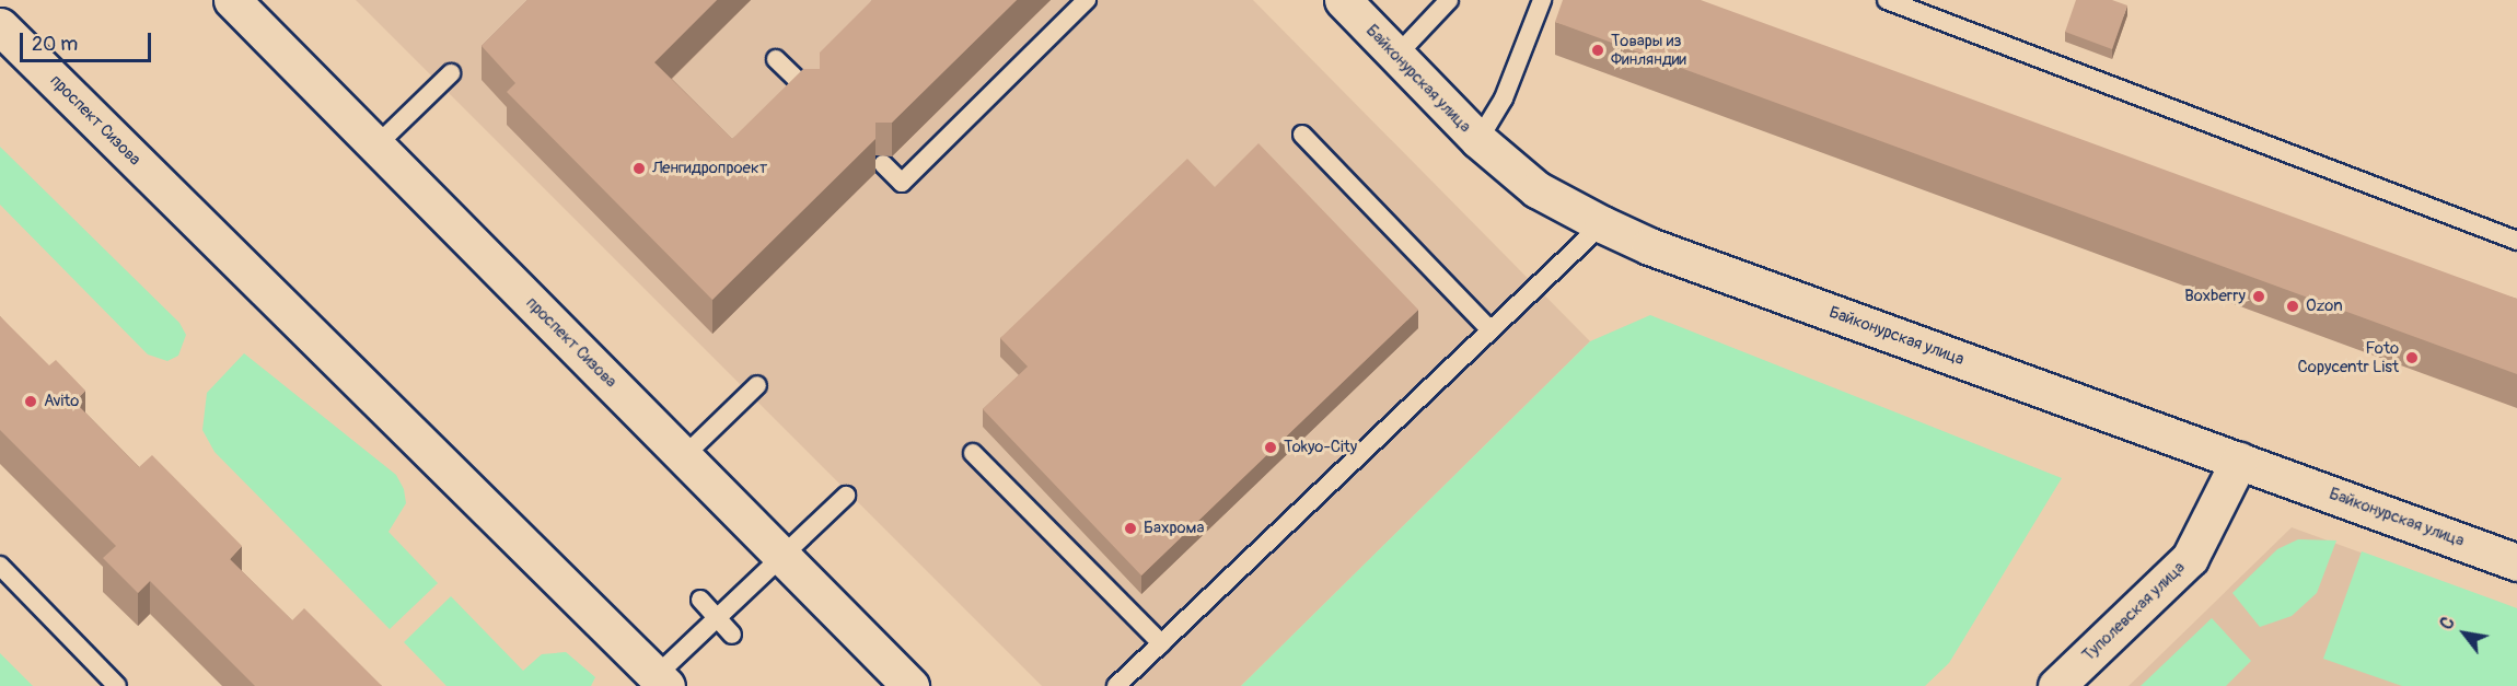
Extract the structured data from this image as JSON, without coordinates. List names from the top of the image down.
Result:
{
  "streets": {
    "street": ["Байконурская улица", "проспект Сизова", "Туполевская улица"]
  },
  "crossings": [
    ["Байконурская улица", "Туполевская улица"]
  ],
  "places": [
    "Товары из Финляндии",
    "Ленгидропроект",
    "Boxberry",
    "Ozon",
    "Foto Copycentr List",
    "Avito",
    "Tokyo-City",
    "Бахрома"
  ],
  "scale_bar": "20 m",
  "north": "top left"
}
